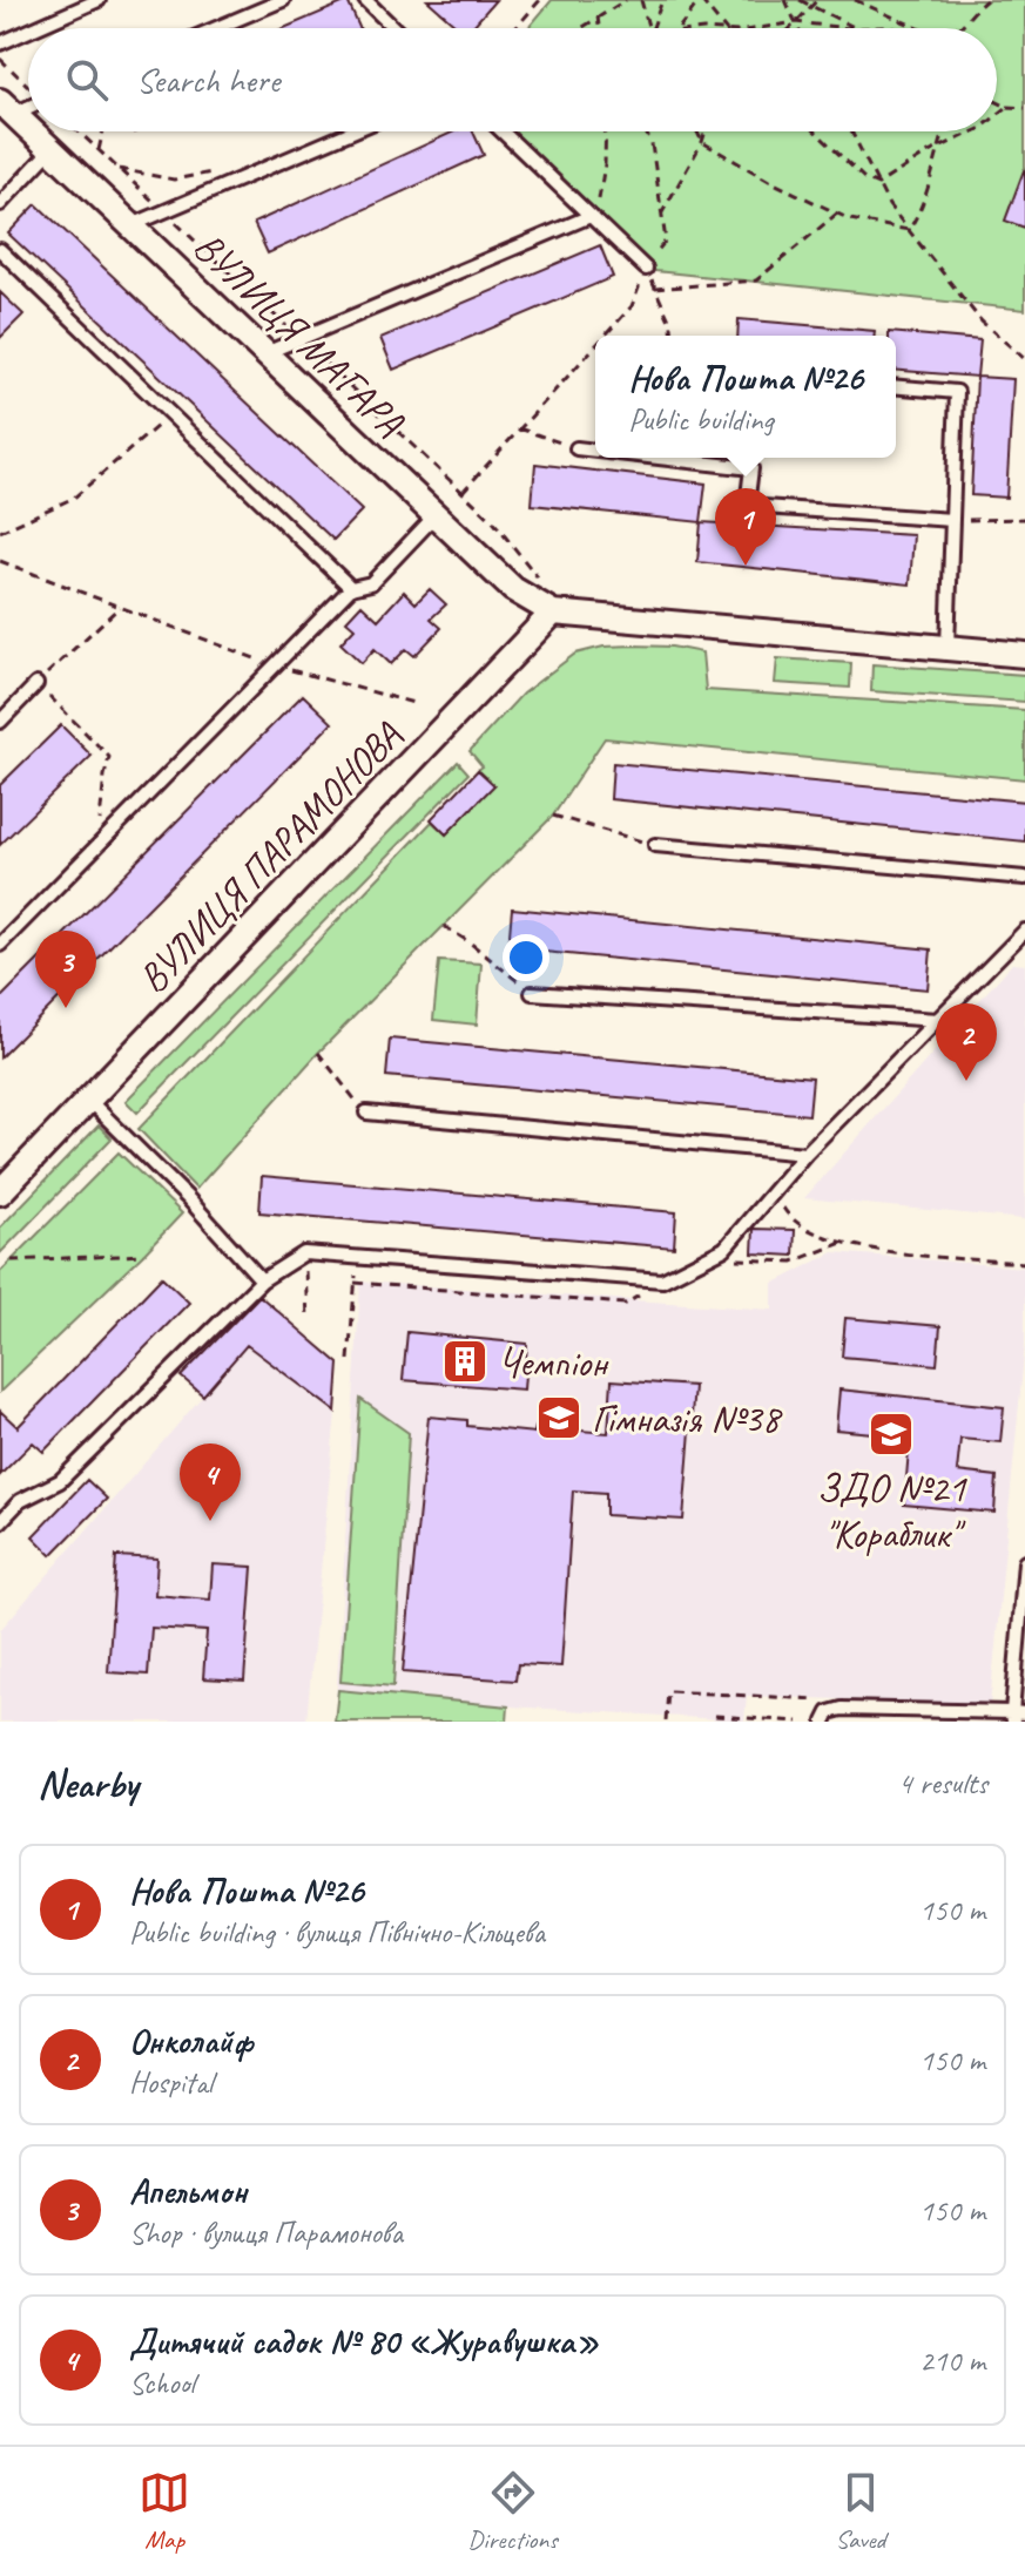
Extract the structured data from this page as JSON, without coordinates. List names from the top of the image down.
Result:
{
  "streets": {
    "street": ["ВУЛИЦЯ МАГАРА", "ВУЛИЦЯ ПАРАМОНОВА"]
  },
  "crossings": [
    ["ВУЛИЦЯ МАГАРА", "ВУЛИЦЯ ПАРАМОНОВА"]
  ],
  "places": {
    "building": ["Чемпіон"],
    "school or university": ["Гімназія №38", "ЗДО №21 \"Кораблик\""]
  },
  "page": {
    "search": "Search here",
    "popup": ["Нова Пошта №26", "Public building"],
    "pins": [
      "1",
      "3",
      "2",
      "4"
    ],
    "heading": ["Nearby", "4 results"],
    "list": [
      {
        "mark": "1",
        "name": "Нова Пошта №26",
        "note": "Public building · вулиця Північно-Кільцева",
        "value": "150 m"
      },
      {
        "mark": "2",
        "name": "Онколайф",
        "note": "Hospital",
        "value": "150 m"
      },
      {
        "mark": "3",
        "name": "Апельмон",
        "note": "Shop · вулиця Парамонова",
        "value": "150 m"
      },
      {
        "mark": "4",
        "name": "Дитячий садок № 80 «Журавушка»",
        "note": "School",
        "value": "210 m"
      }
    ],
    "nav": ["Map", "Directions", "Saved"]
  }
}
